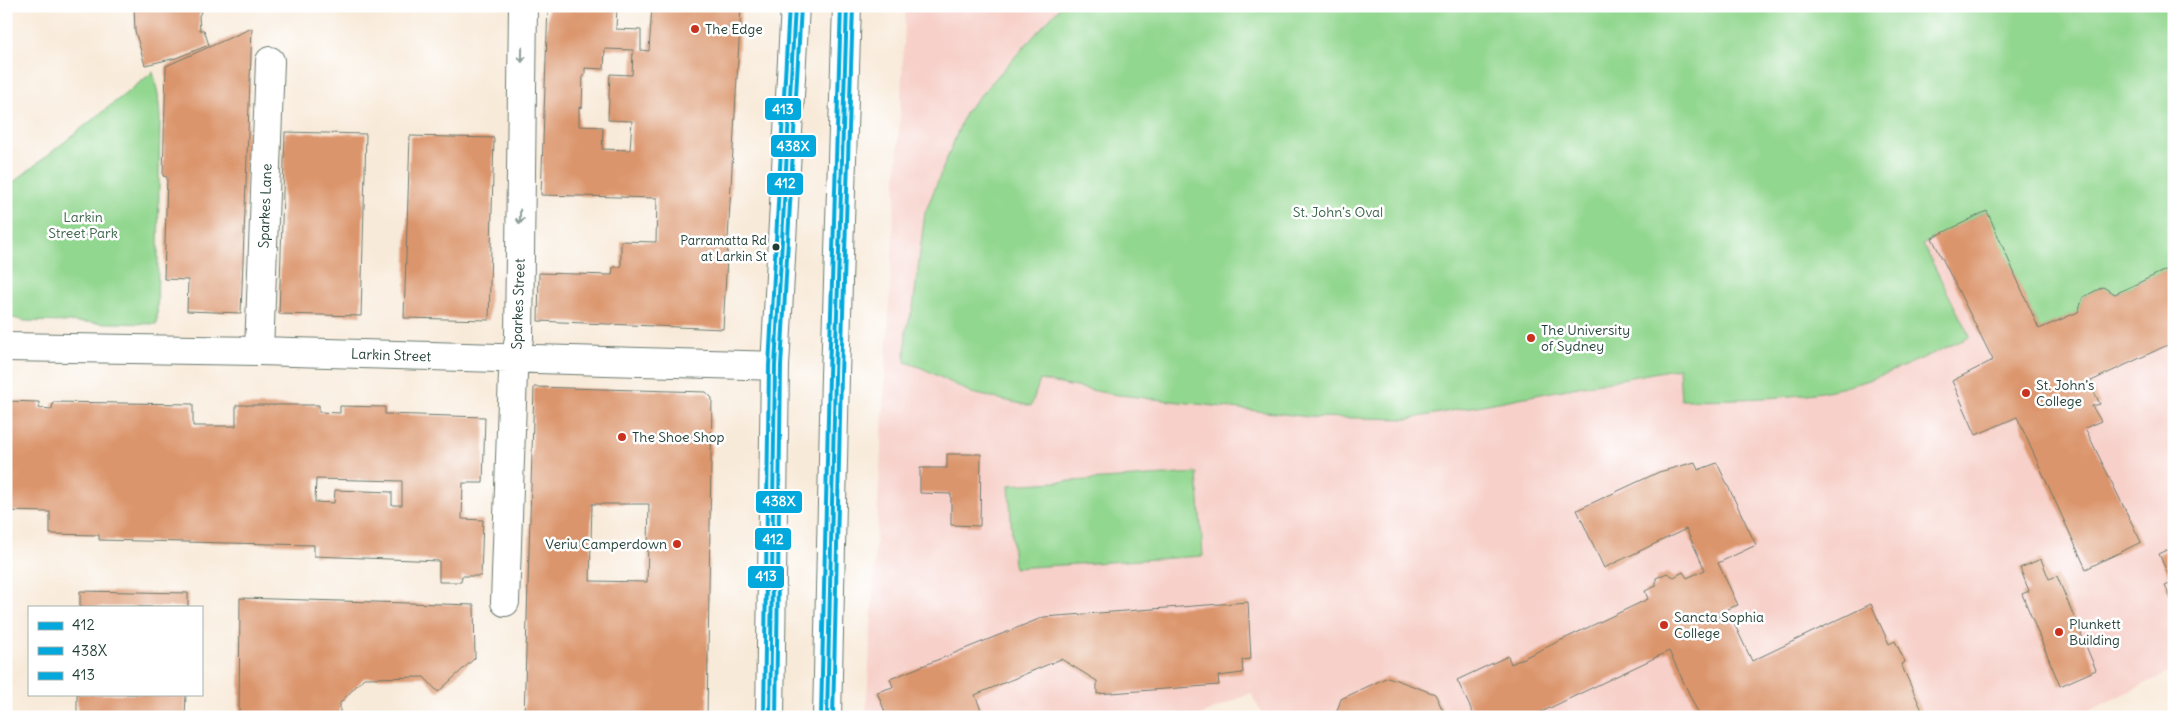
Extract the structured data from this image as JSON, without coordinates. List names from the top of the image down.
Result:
{
  "streets": {
    "main road": ["Sparkes Lane", "Sparkes Street", "Larkin Street"]
  },
  "crossings": [
    ["Sparkes Lane", "Larkin Street"],
    ["Sparkes Street", "Larkin Street"]
  ],
  "one_way": ["Sparkes Street"],
  "parks": ["St. John's Oval", "Larkin Street Park"],
  "places": [
    "The Edge",
    "Parramatta Rd at Larkin St",
    "The University of Sydney",
    "St. John's College",
    "The Shoe Shop",
    "Veriu Camperdown",
    "Sancta Sophia College",
    "Plunkett Building"
  ],
  "lines": ["transit line 412", "transit line 438X", "transit line 413"],
  "legend": ["412", "438X", "413"]
}
